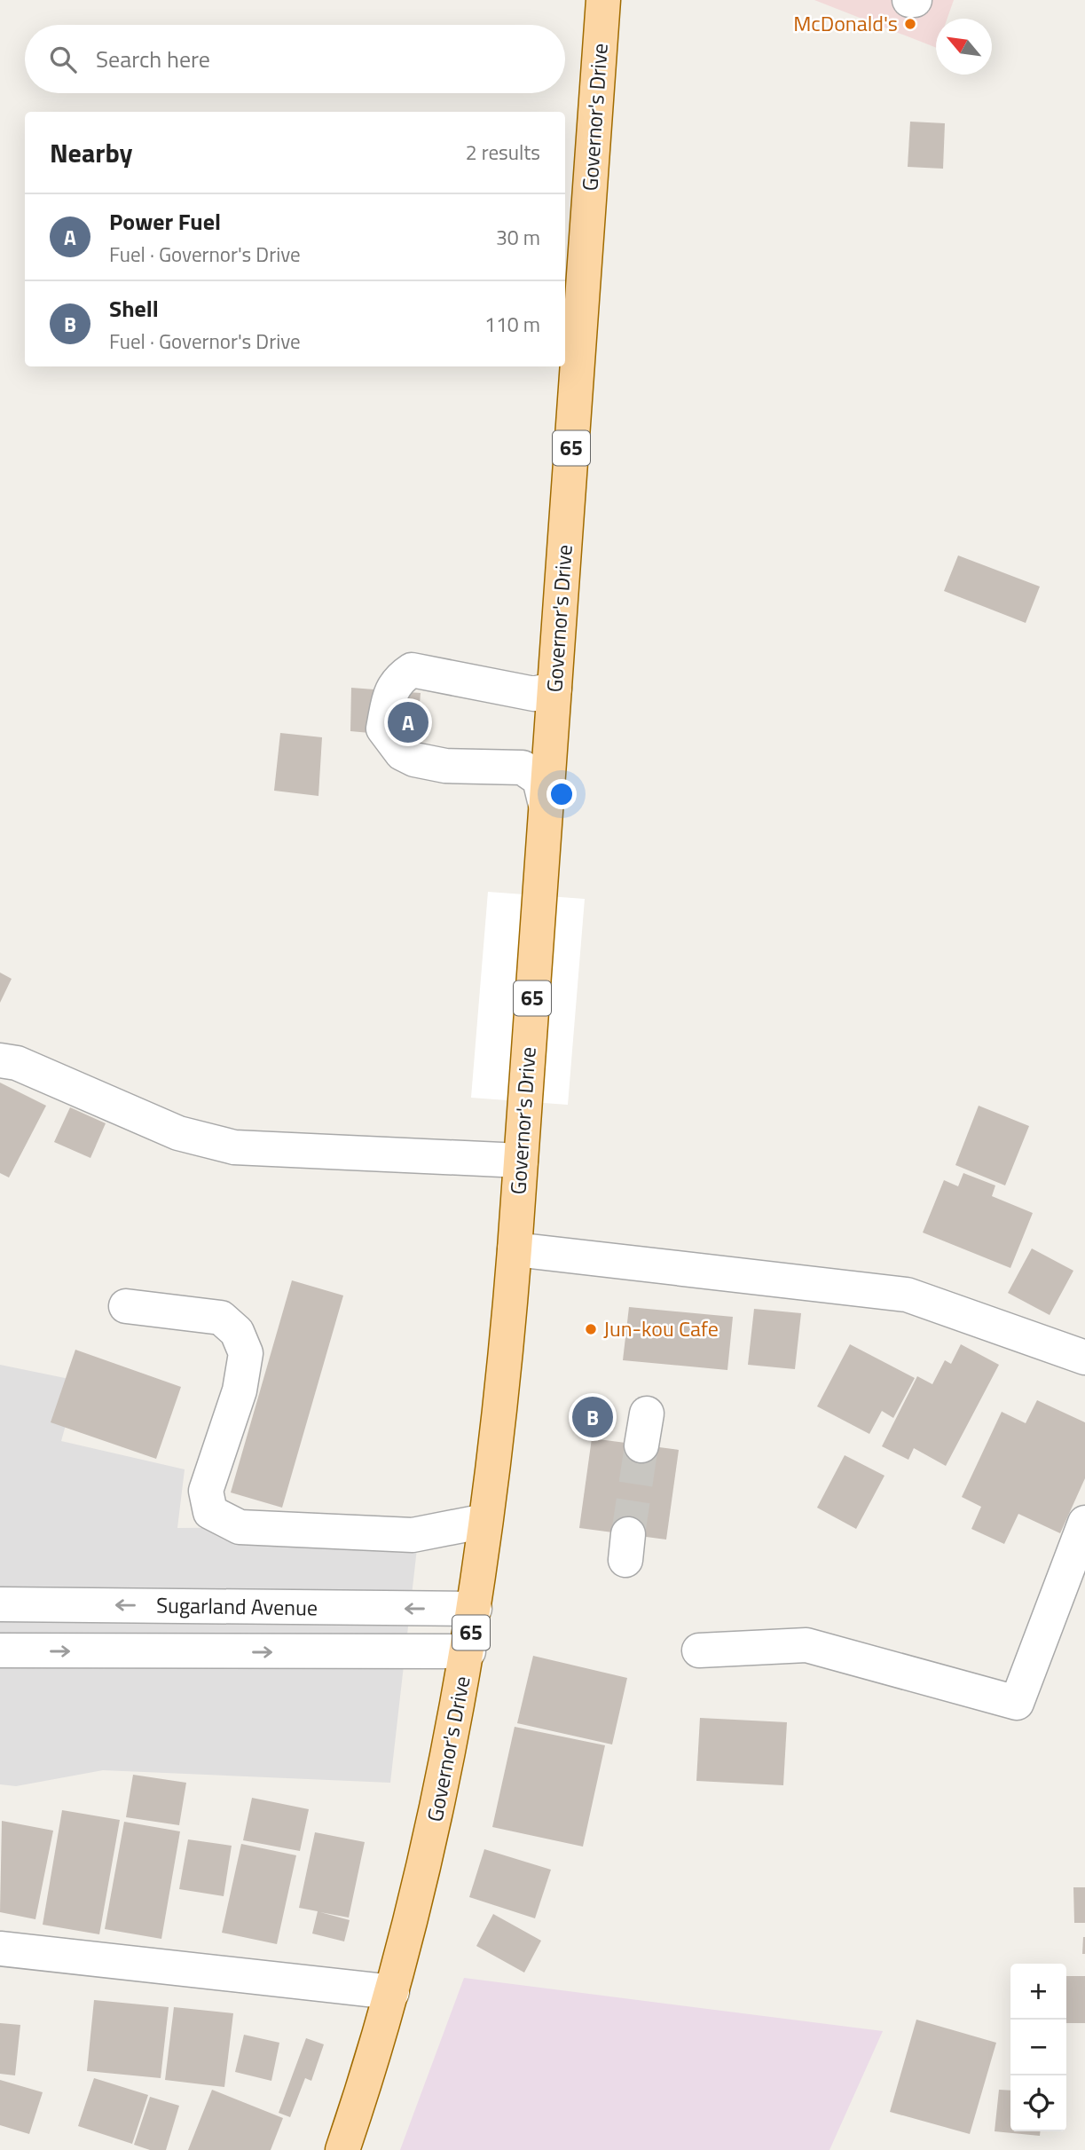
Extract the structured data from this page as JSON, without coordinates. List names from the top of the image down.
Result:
{
  "streets": {
    "main road": ["Governor's Drive", "65"],
    "street": ["Sugarland Avenue"]
  },
  "crossings": [
    ["Governor's Drive", "Sugarland Avenue"]
  ],
  "places": ["McDonald's", "Jun-kou Cafe"],
  "north": "top left",
  "page": {
    "search": "Search here",
    "heading": ["Nearby", "2 results"],
    "list": [
      {
        "mark": "A",
        "name": "Power Fuel",
        "note": "Fuel · Governor's Drive",
        "value": "30 m"
      },
      {
        "mark": "B",
        "name": "Shell",
        "note": "Fuel · Governor's Drive",
        "value": "110 m"
      }
    ],
    "pins": ["A", "B"],
    "map_buttons": ["+", "−"]
  }
}
